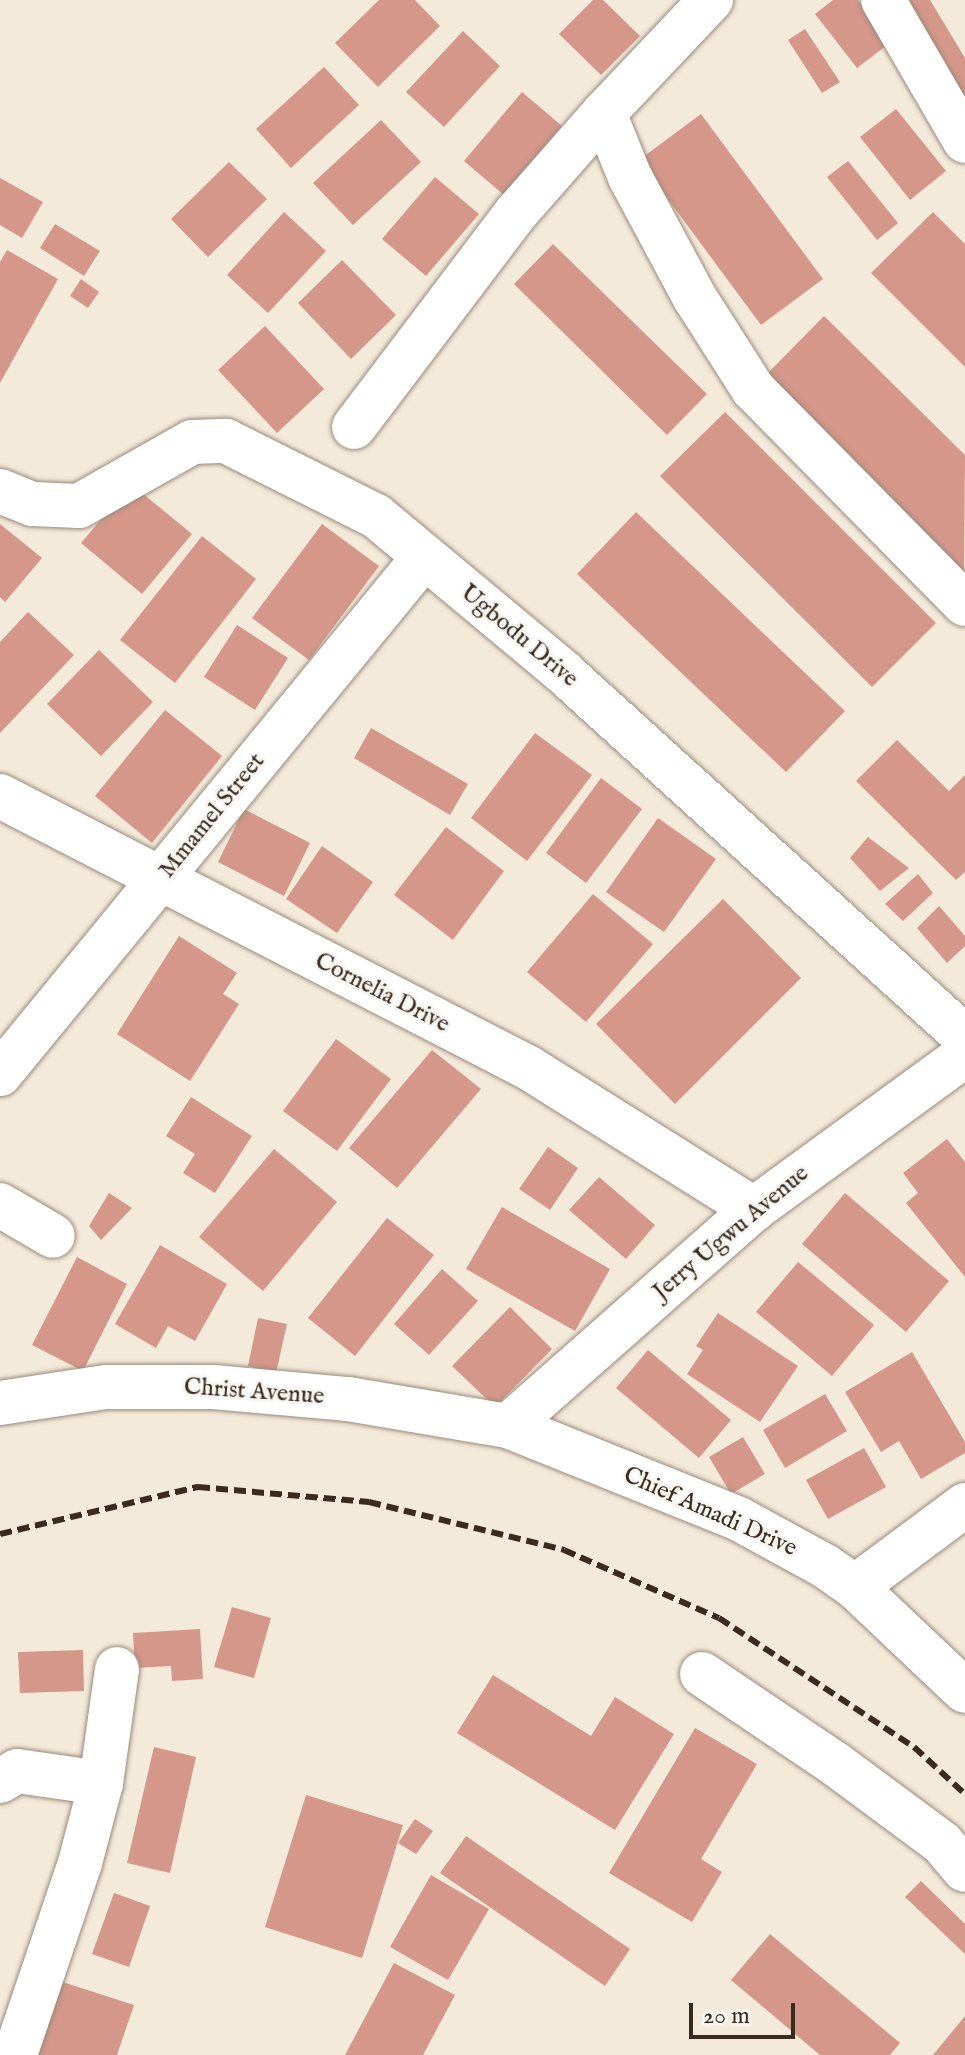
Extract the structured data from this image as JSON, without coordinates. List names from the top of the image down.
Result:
{
  "streets": {
    "street": [
      "Ugbodu Drive",
      "Mmamel Street",
      "Cornelia Drive",
      "Jerry Ugwu Avenue",
      "Christ Avenue",
      "Chief Amadi Drive"
    ]
  },
  "crossings": [
    ["Ugbodu Drive", "Mmamel Street"],
    ["Mmamel Street", "Cornelia Drive"],
    ["Cornelia Drive", "Jerry Ugwu Avenue"],
    ["Jerry Ugwu Avenue", "Christ Avenue"],
    ["Jerry Ugwu Avenue", "Chief Amadi Drive"],
    ["Christ Avenue", "Chief Amadi Drive"]
  ],
  "scale_bar": "20 m"
}
